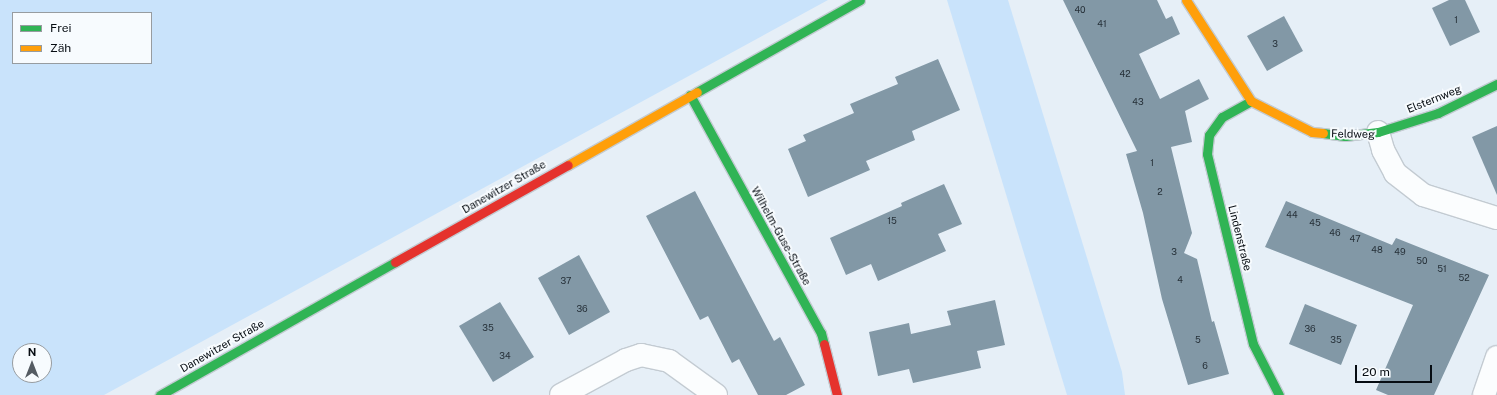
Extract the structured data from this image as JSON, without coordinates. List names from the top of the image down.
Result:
{
  "streets": {
    "street": [
      "Elsternweg",
      "Feldweg",
      "Danewitzer Straße",
      "Wilhelm-Guse-Straße",
      "Lindenstraße"
    ]
  },
  "crossings": [
    ["Elsternweg", "Feldweg"],
    ["Feldweg", "Lindenstraße"],
    ["Danewitzer Straße", "Wilhelm-Guse-Straße"]
  ],
  "house_numbers": [
    "40",
    "1",
    "41",
    "3",
    "42",
    "43",
    "1",
    "2",
    "44",
    "15",
    "45",
    "46",
    "47",
    "48",
    "3",
    "49",
    "50",
    "51",
    "52",
    "4",
    "37",
    "36",
    "35",
    "36",
    "5",
    "35",
    "34",
    "6"
  ],
  "legend": ["Frei", "Zäh"],
  "scale_bar": "20 m",
  "north": "top"
}
